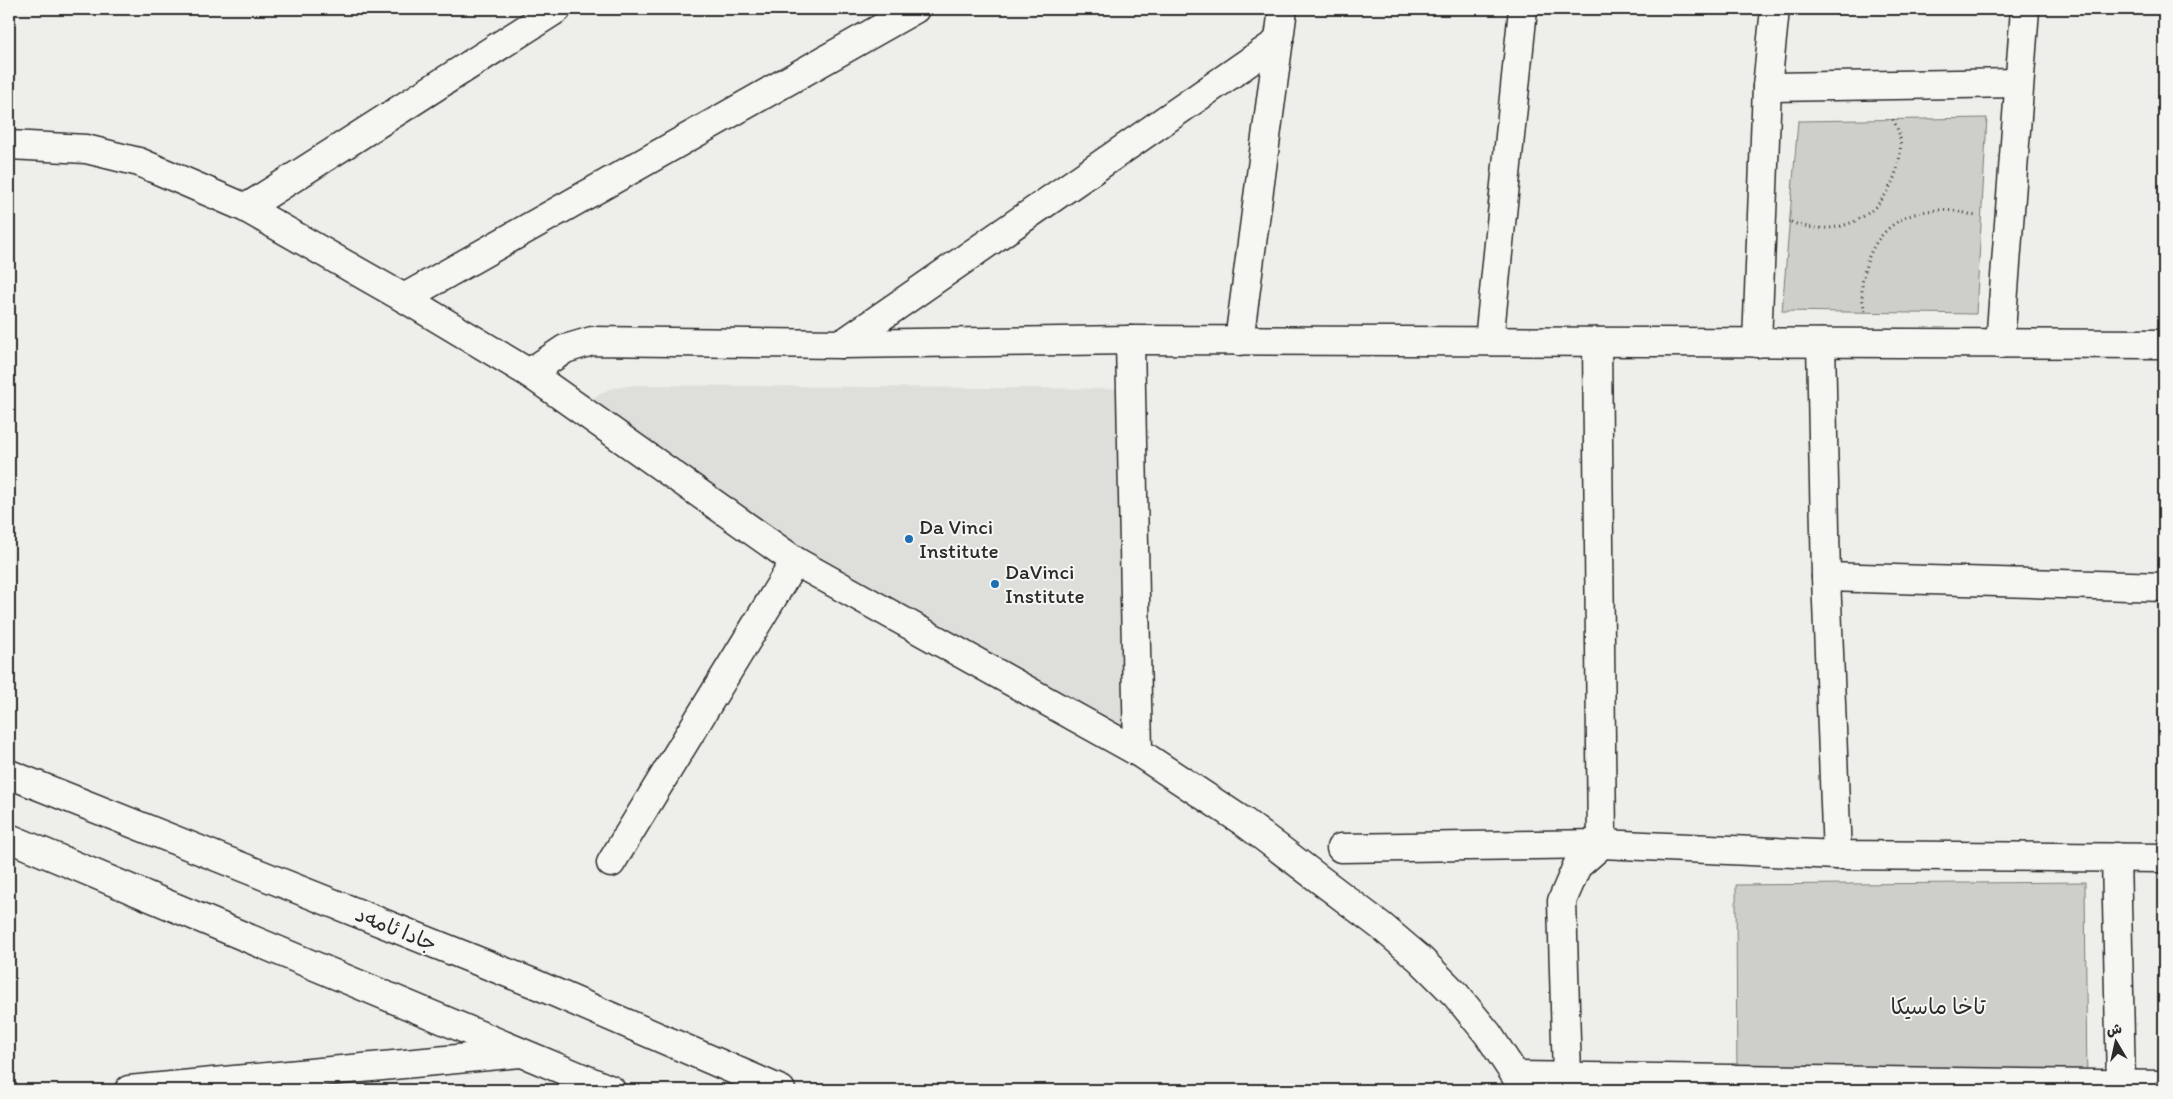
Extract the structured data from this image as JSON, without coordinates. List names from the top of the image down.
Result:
{
  "streets": {
    "street": ["جادا ئامەد"]
  },
  "districts": ["تاخا ماسیکا"],
  "places": ["Da Vinci Institute", "DaVinci Institute"],
  "north": "top"
}
